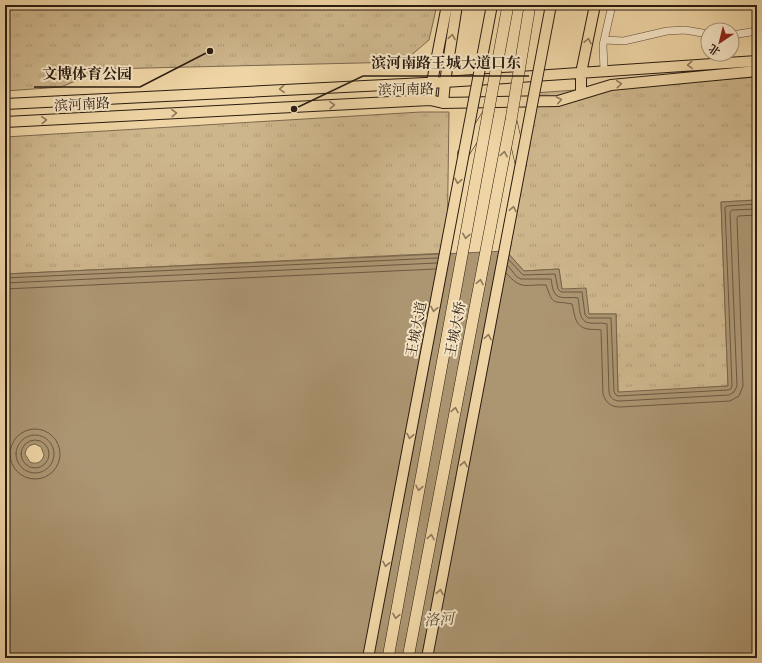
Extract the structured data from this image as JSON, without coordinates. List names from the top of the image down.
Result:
{
  "streets": {
    "highway": ["王城大桥"],
    "main road": ["滨河南路", "王城大道"]
  },
  "water": ["洛河"],
  "places": ["文博体育公园", "滨河南路王城大道口东"],
  "north": "bottom left"
}
